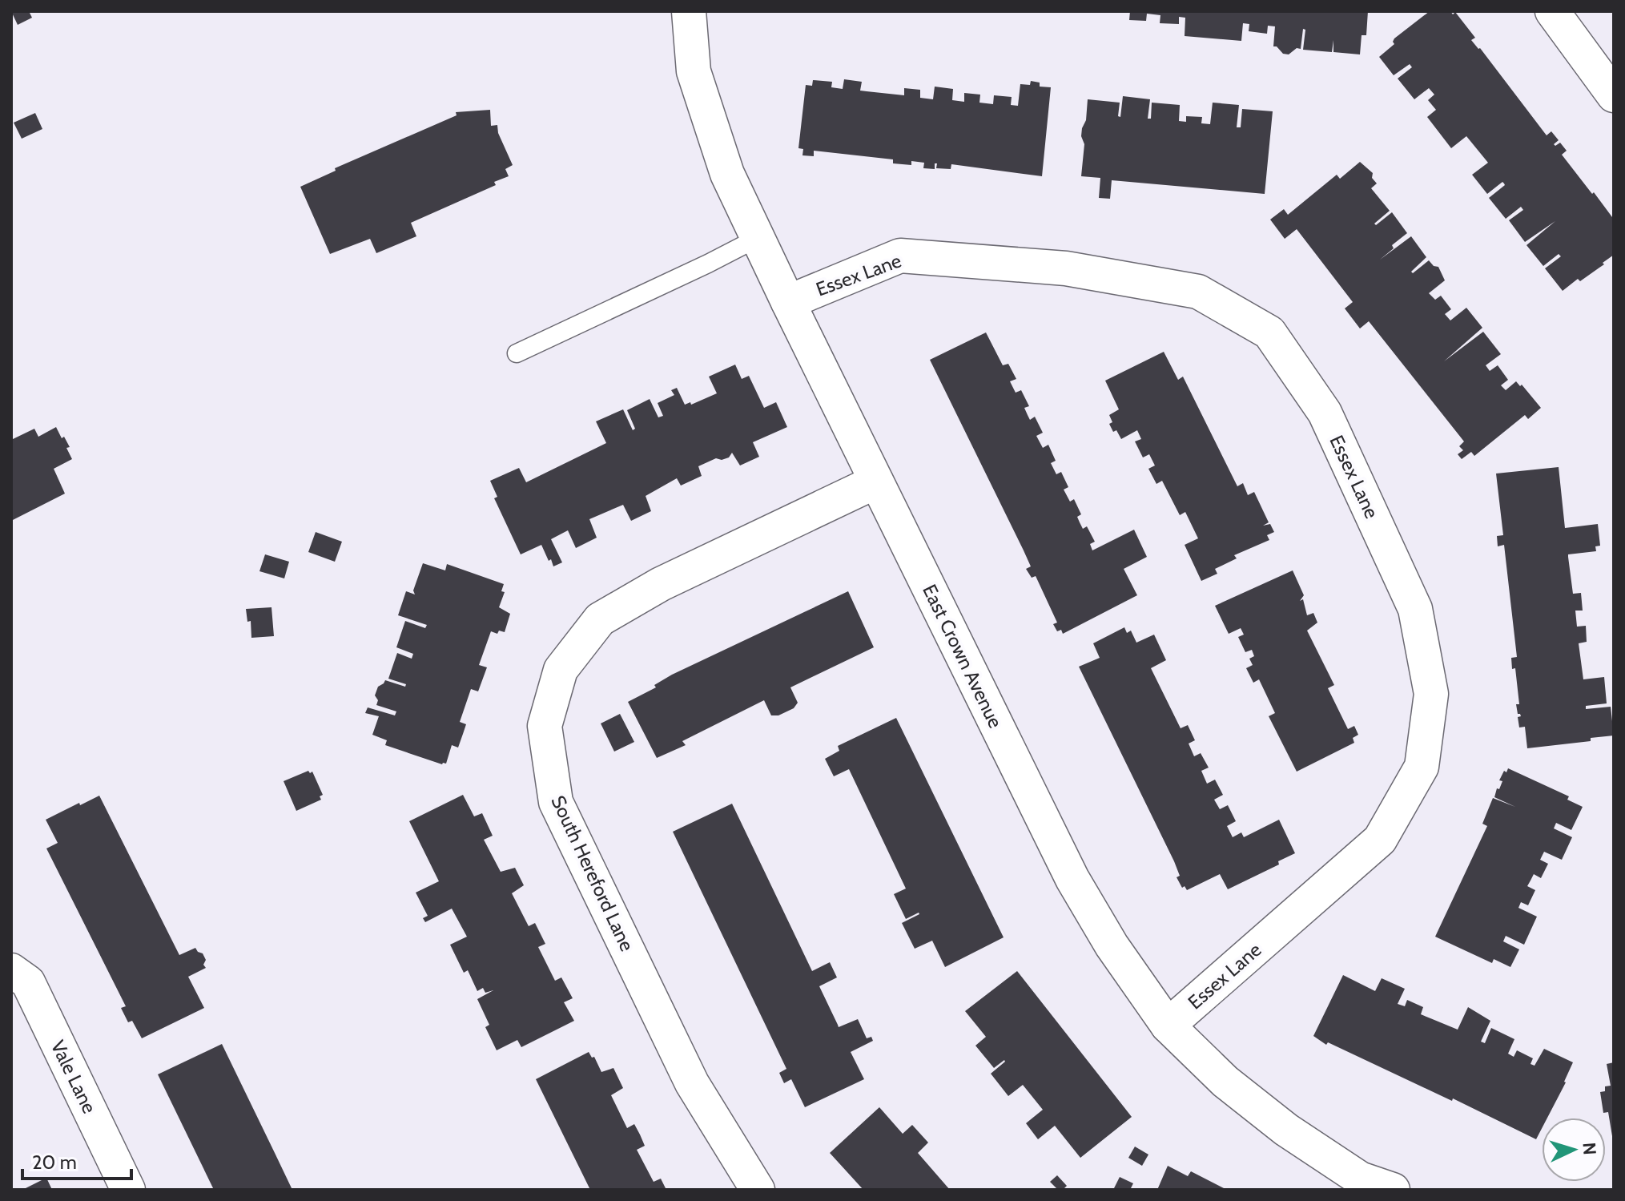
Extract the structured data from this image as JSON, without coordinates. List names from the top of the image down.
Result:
{
  "streets": {
    "street": [
      "Essex Lane",
      "East Crown Avenue",
      "South Hereford Lane",
      "Vale Lane"
    ]
  },
  "crossings": [
    ["Essex Lane", "East Crown Avenue"],
    ["East Crown Avenue", "South Hereford Lane"]
  ],
  "scale_bar": "20 m",
  "north": "right"
}
